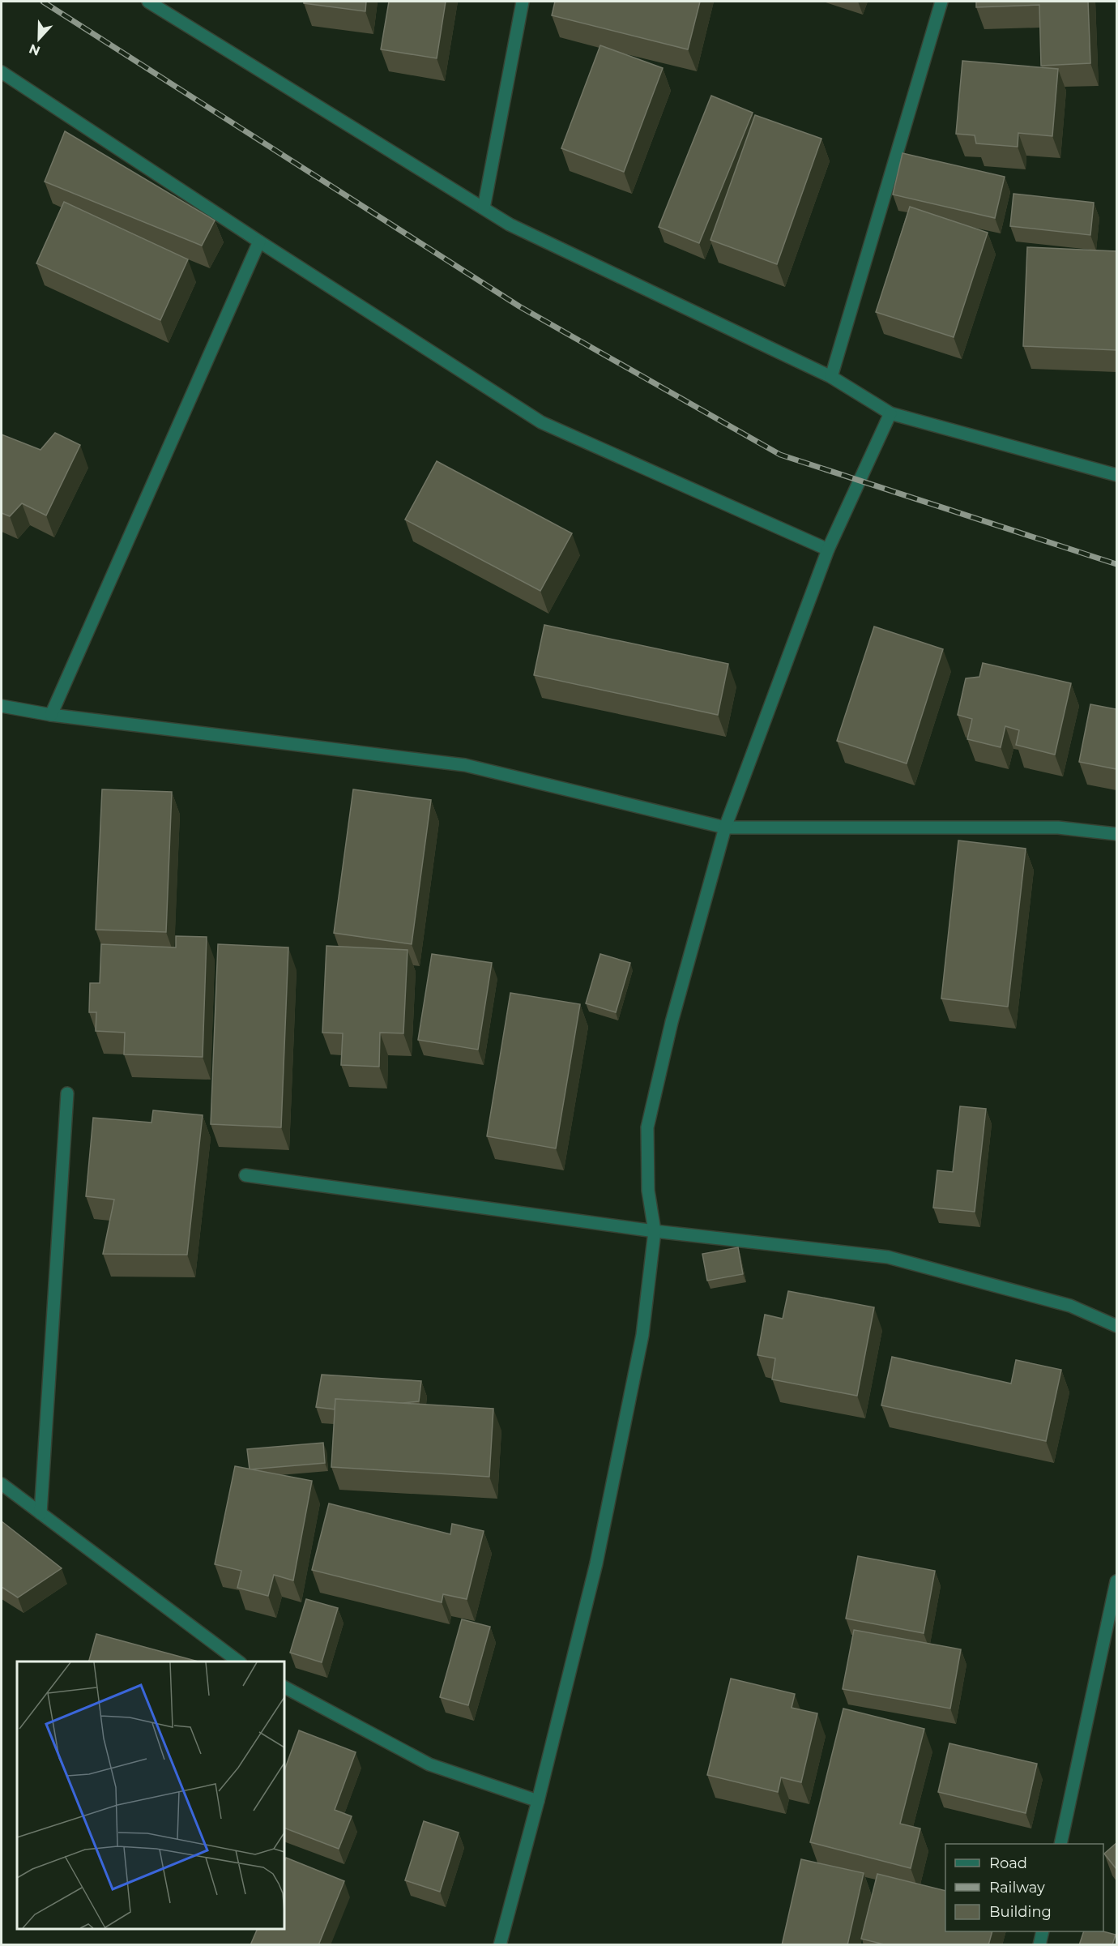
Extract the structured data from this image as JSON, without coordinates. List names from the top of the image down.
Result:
{
  "legend": ["Road", "Railway", "Building"],
  "north": "bottom"
}
